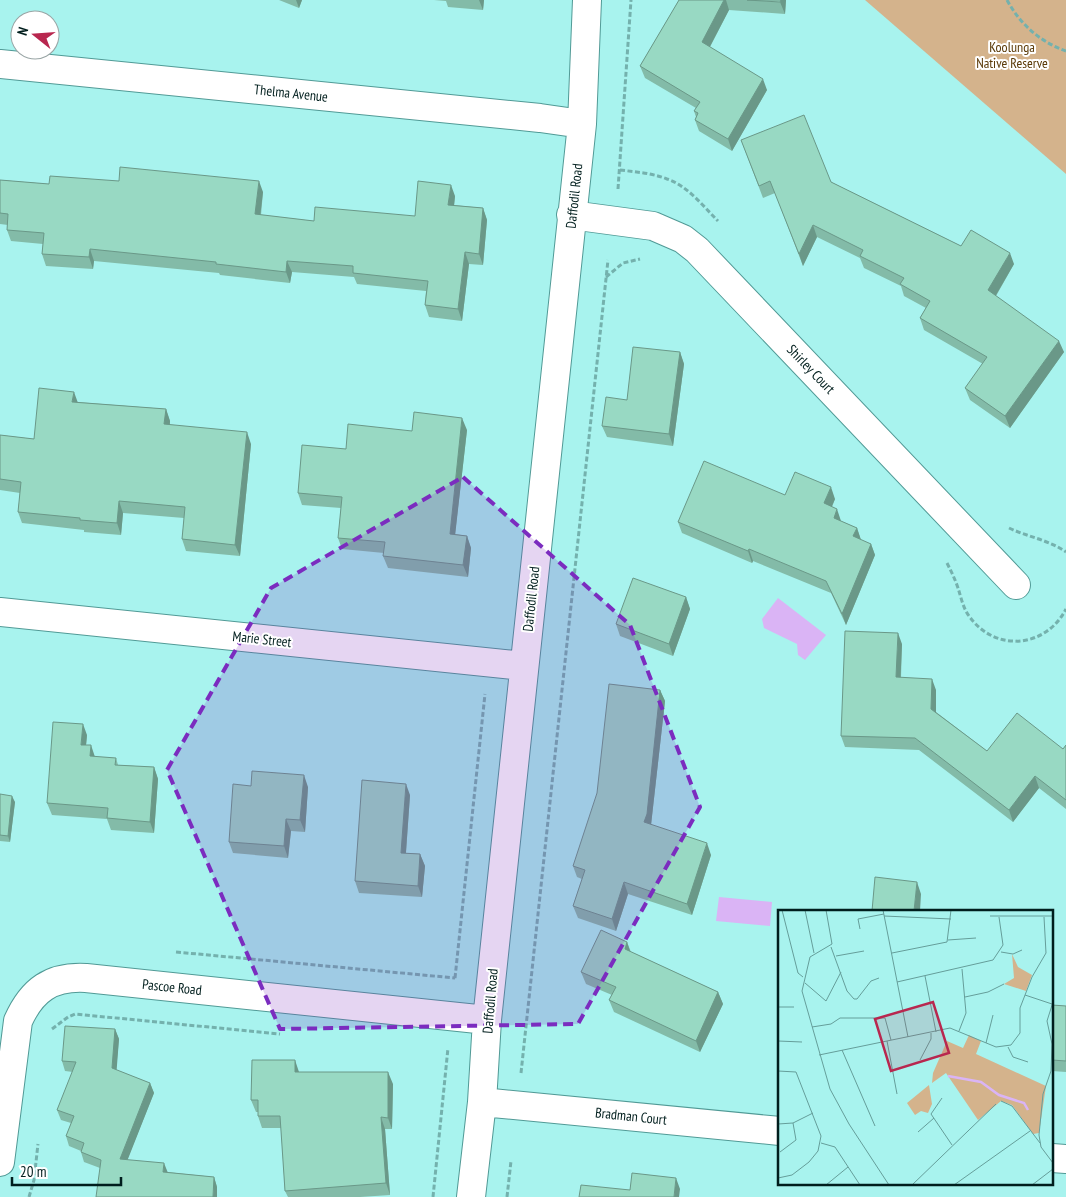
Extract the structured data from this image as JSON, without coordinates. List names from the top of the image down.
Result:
{
  "streets": {
    "street": [
      "Thelma Avenue",
      "Daffodil Road",
      "Shirley Court",
      "Marie Street",
      "Pascoe Road",
      "Bradman Court"
    ]
  },
  "crossings": [
    ["Thelma Avenue", "Daffodil Road"],
    ["Daffodil Road", "Shirley Court"],
    ["Daffodil Road", "Marie Street"],
    ["Daffodil Road", "Pascoe Road"],
    ["Daffodil Road", "Bradman Court"]
  ],
  "parks": ["Koolunga Native Reserve"],
  "scale_bar": "20 m",
  "north": "left"
}
